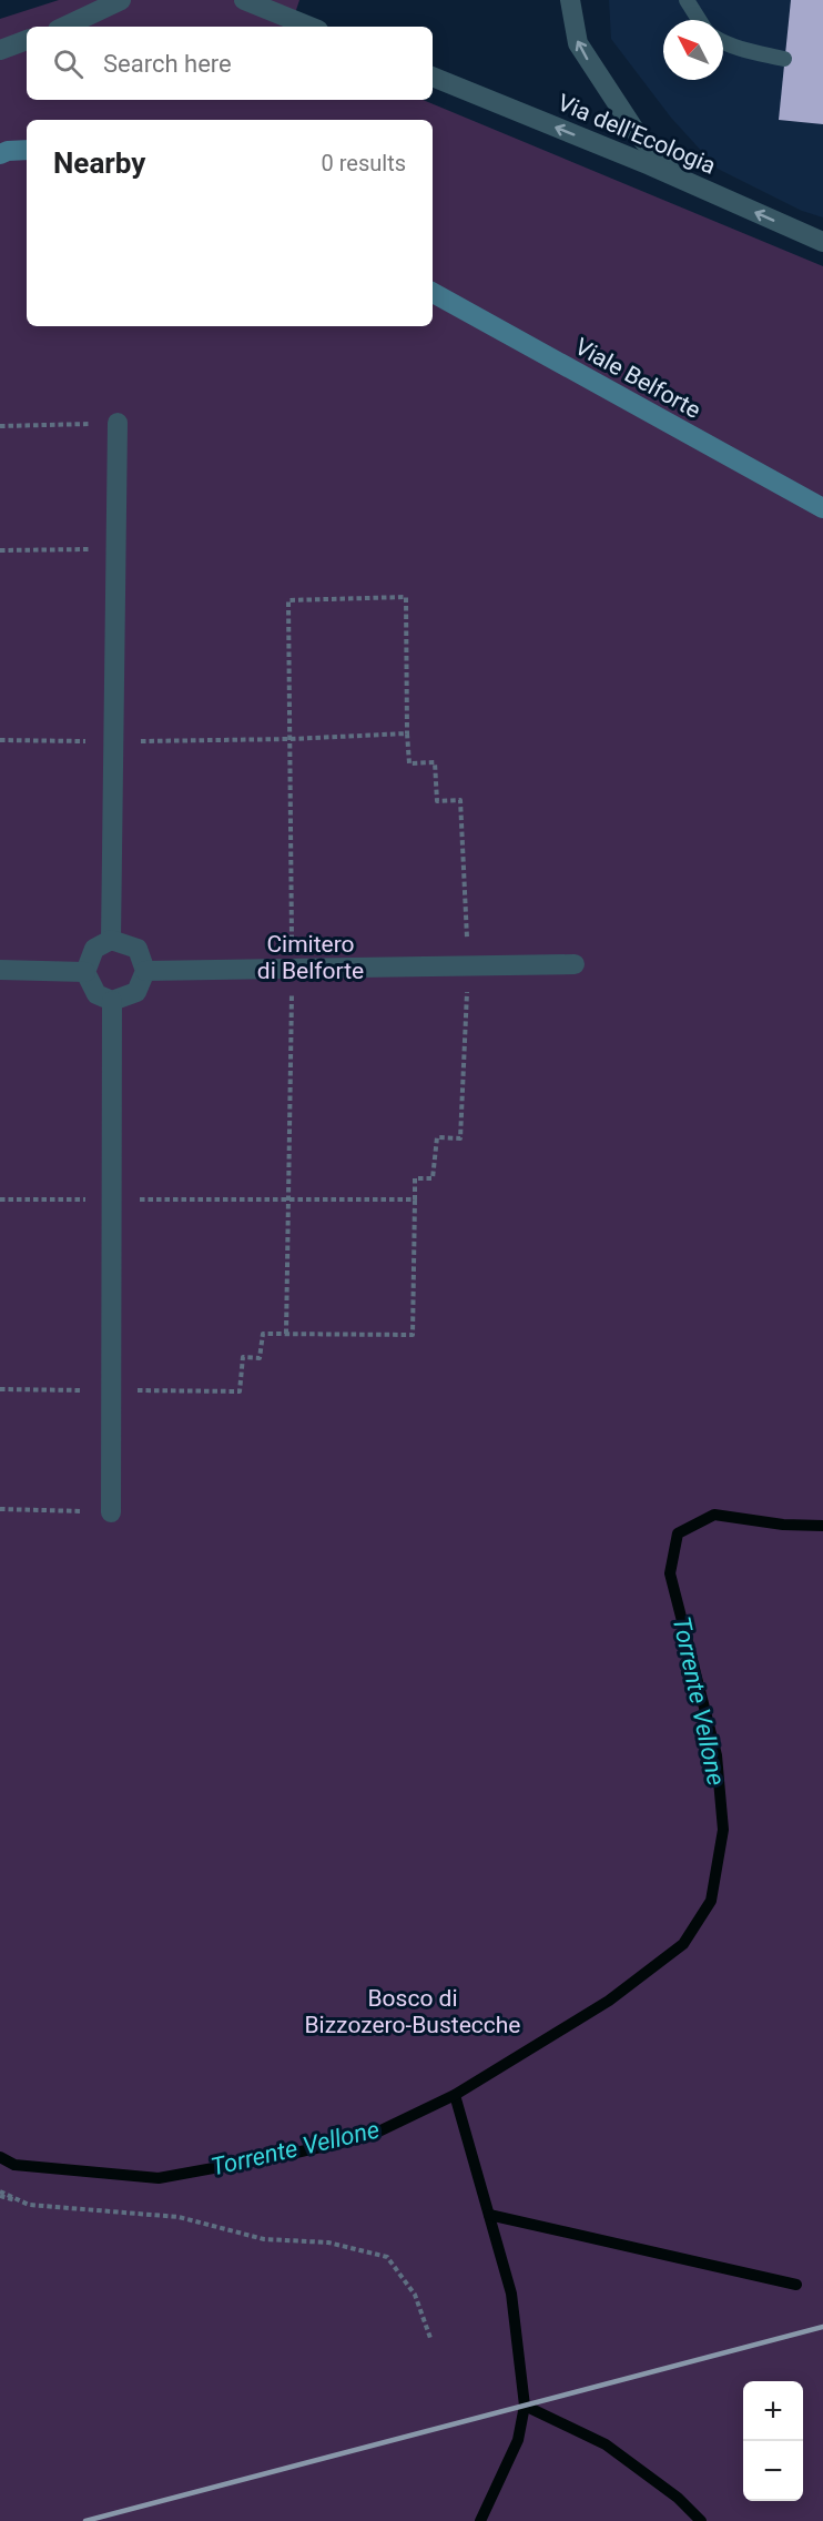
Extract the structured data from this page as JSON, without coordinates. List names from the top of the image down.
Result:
{
  "streets": {
    "main road": ["Viale Belforte"],
    "street": ["Via dell'Ecologia"]
  },
  "one_way": ["Via dell'Ecologia"],
  "water": ["Torrente Vellone"],
  "parks": ["Cimitero di Belforte", "Bosco di Bizzozero-Bustecche"],
  "north": "top left",
  "page": {
    "search": "Search here",
    "heading": ["Nearby", "0 results"],
    "map_buttons": ["+", "−"]
  }
}
